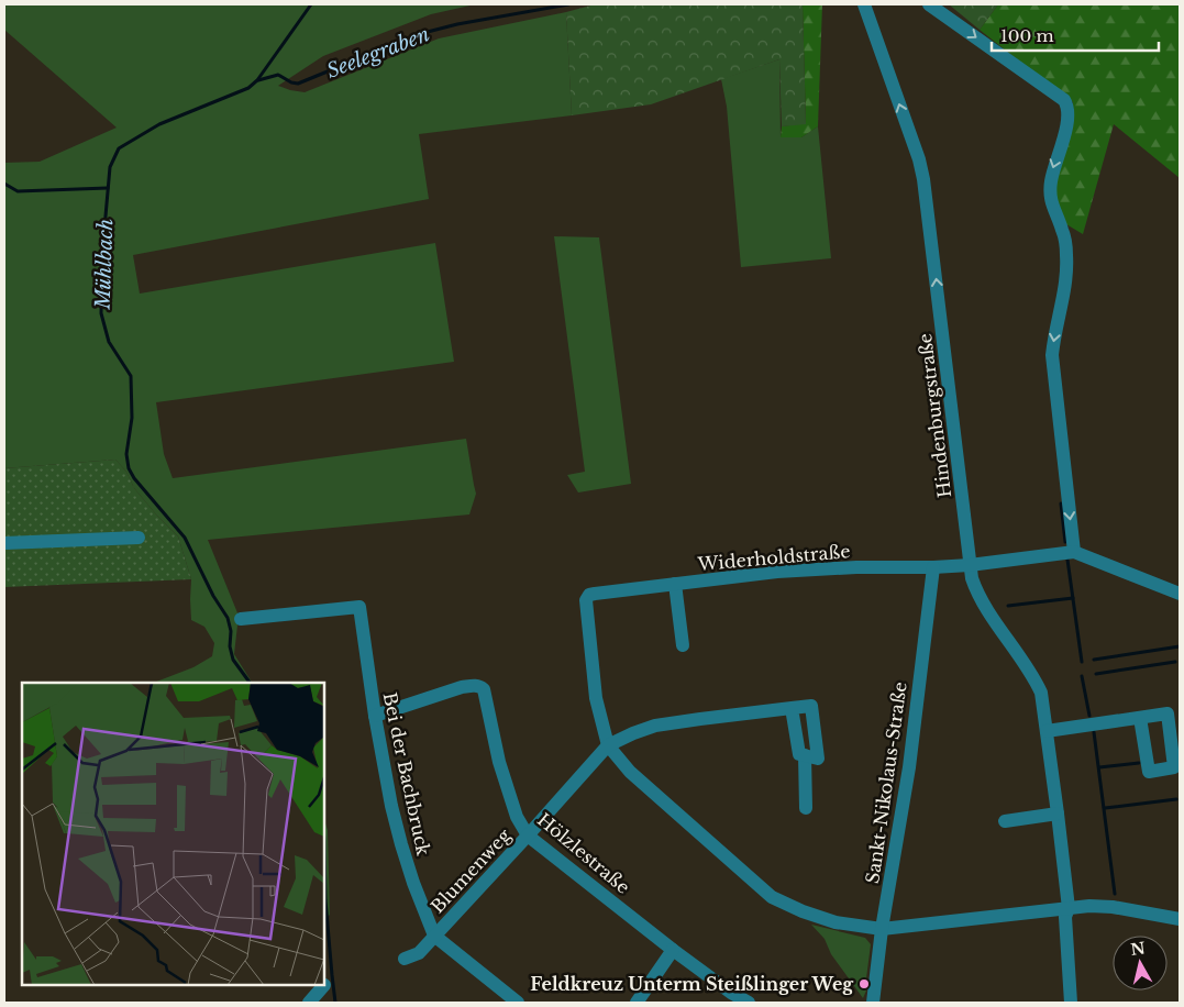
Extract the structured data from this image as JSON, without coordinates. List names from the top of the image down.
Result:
{
  "streets": {
    "street": [
      "Hindenburgstraße",
      "Widerholdstraße",
      "Bei der Bachbruck",
      "Sankt-Nikolaus-Straße",
      "Hölzlestraße",
      "Blumenweg"
    ]
  },
  "crossings": [
    ["Hindenburgstraße", "Widerholdstraße"],
    ["Widerholdstraße", "Sankt-Nikolaus-Straße"],
    ["Widerholdstraße", "Blumenweg"],
    ["Bei der Bachbruck", "Hölzlestraße"],
    ["Bei der Bachbruck", "Blumenweg"],
    ["Hölzlestraße", "Blumenweg"]
  ],
  "water": ["Seelegraben", "Mühlbach"],
  "places": ["Feldkreuz Unterm Steißlinger Weg"],
  "scale_bar": "100 m",
  "north": "top"
}
